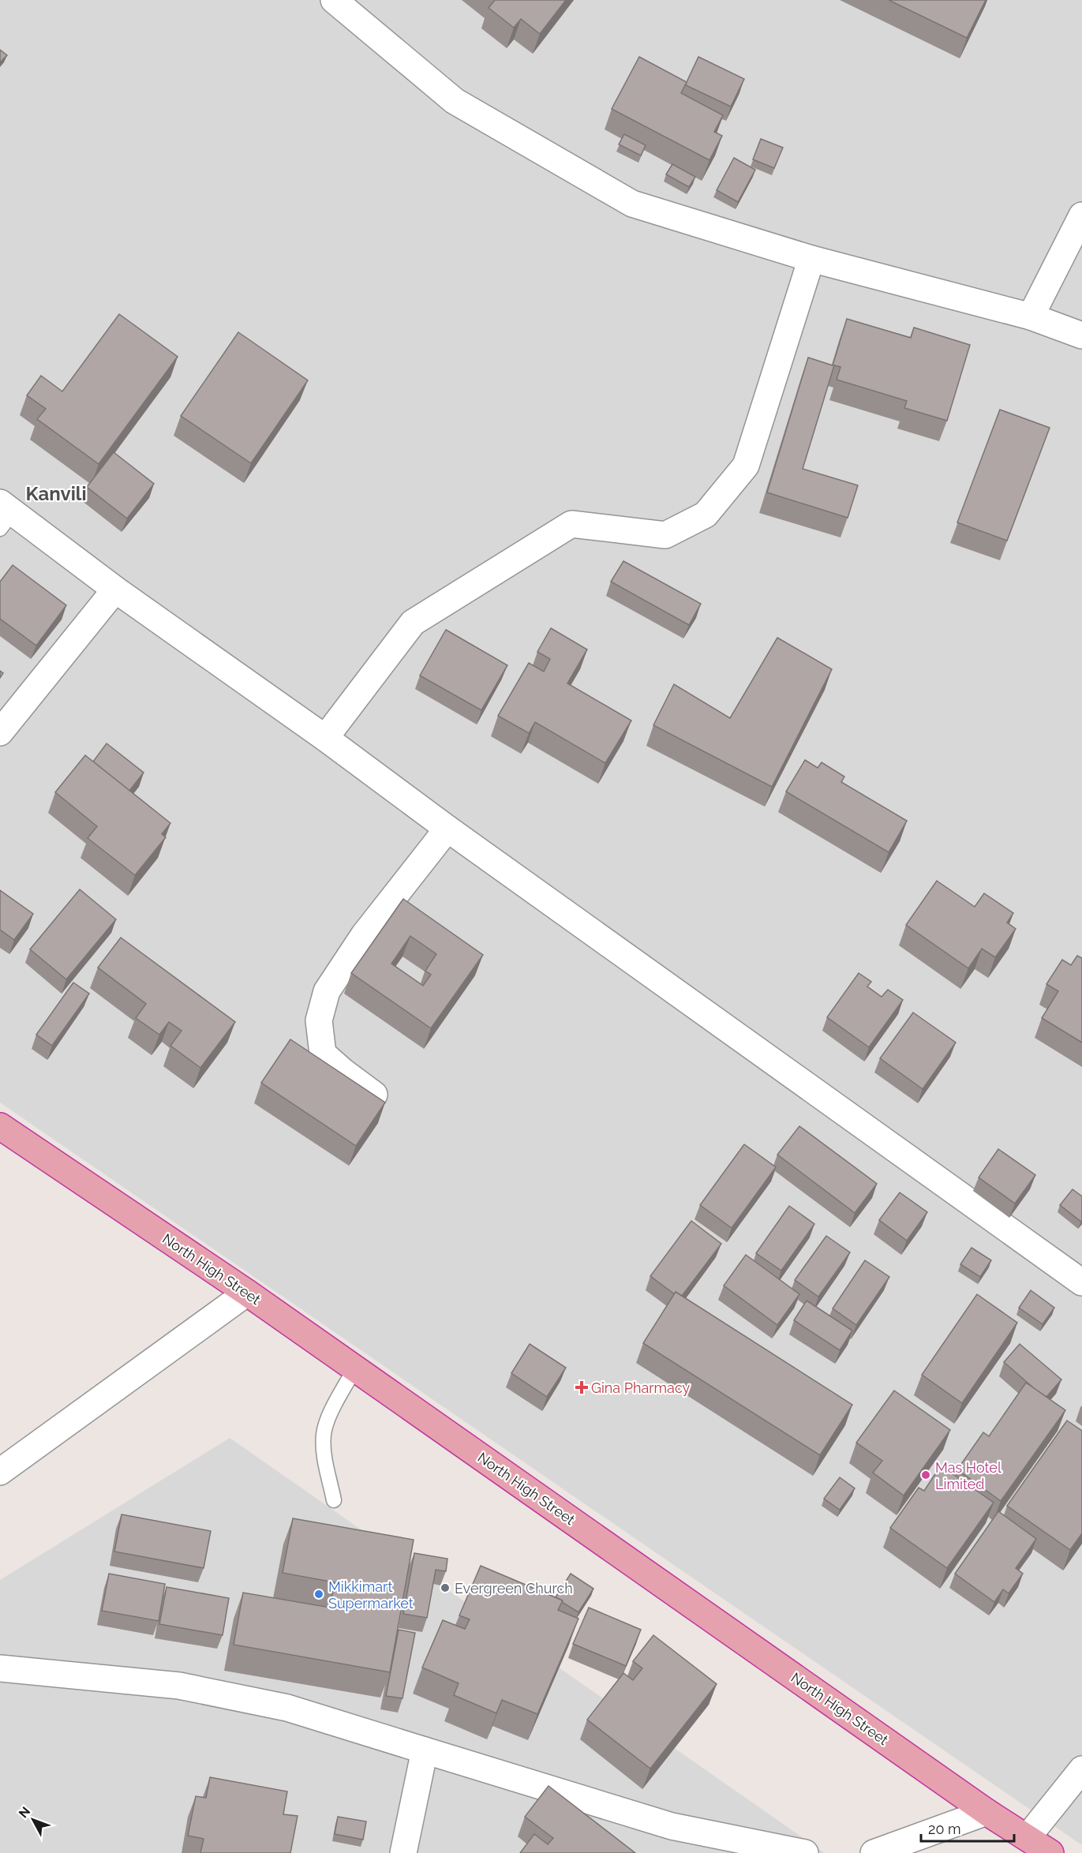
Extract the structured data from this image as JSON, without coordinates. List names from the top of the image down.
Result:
{
  "streets": {
    "highway": ["North High Street"]
  },
  "districts": ["Kanvili"],
  "places": {
    "health": ["Gina Pharmacy"],
    "other": ["Mas Hotel Limited", "Evergreen Church", "Mikkimart Supermarket"]
  },
  "scale_bar": "20 m",
  "north": "top left"
}
